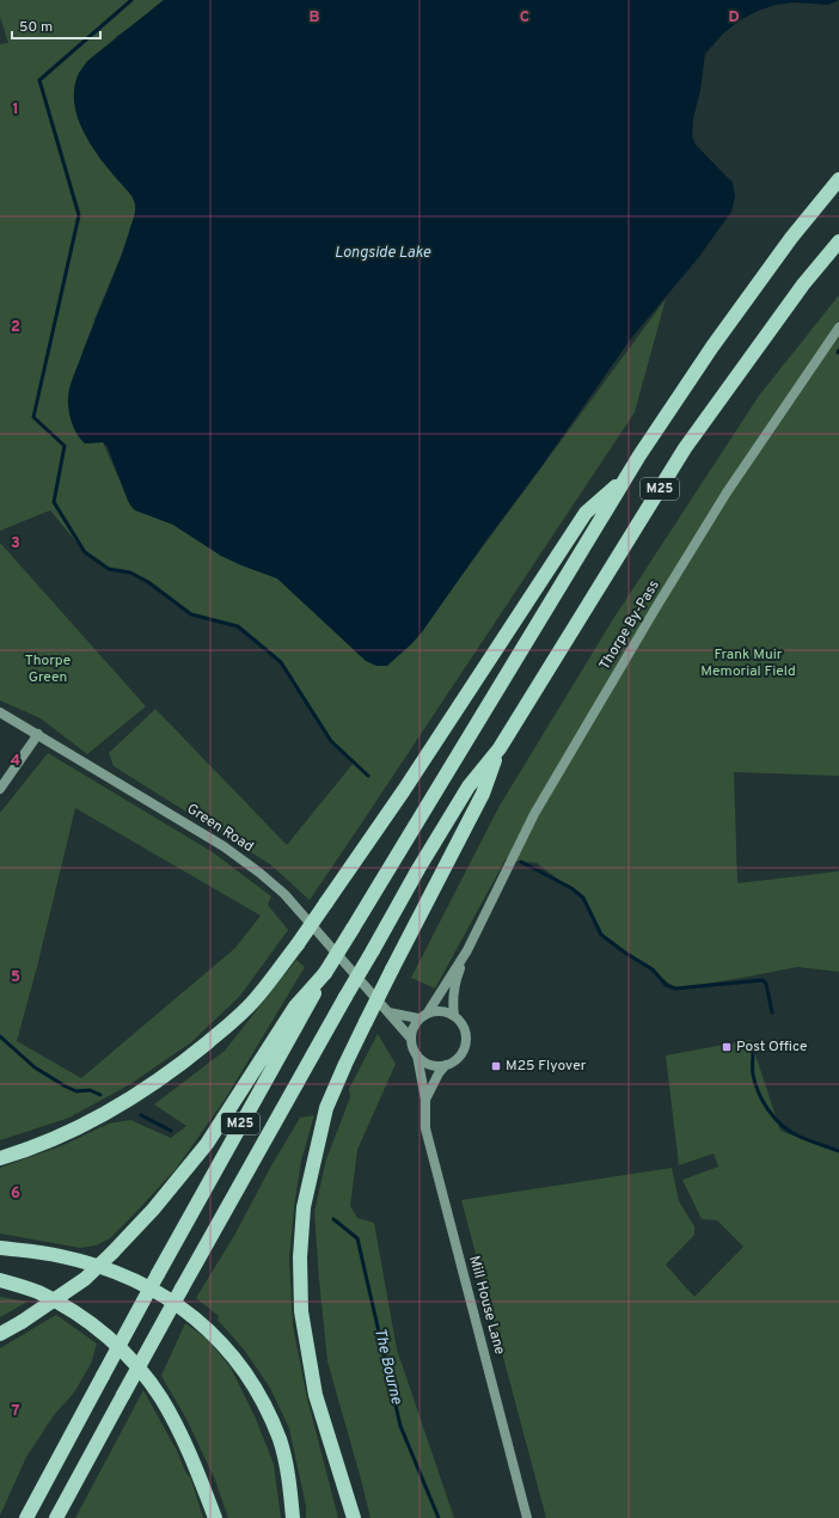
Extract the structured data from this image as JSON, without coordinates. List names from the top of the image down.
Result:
{
  "streets": {
    "highway": ["M25"],
    "main road": ["Thorpe By-Pass", "Green Road", "Mill House Lane"]
  },
  "crossings": [
    ["Thorpe By-Pass", "Green Road"],
    ["Thorpe By-Pass", "Mill House Lane"],
    ["Green Road", "Mill House Lane"]
  ],
  "water": ["Longside Lake", "The Bourne"],
  "parks": ["Frank Muir Memorial Field", "Thorpe Green"],
  "places": {
    "transit": ["Post Office", "M25 Flyover"]
  },
  "scale_bar": "50 m",
  "grid": {
    "columns": ["B", "C", "D"],
    "rows": [
      "1",
      "2",
      "3",
      "4",
      "5",
      "6",
      "7"
    ]
  }
}
